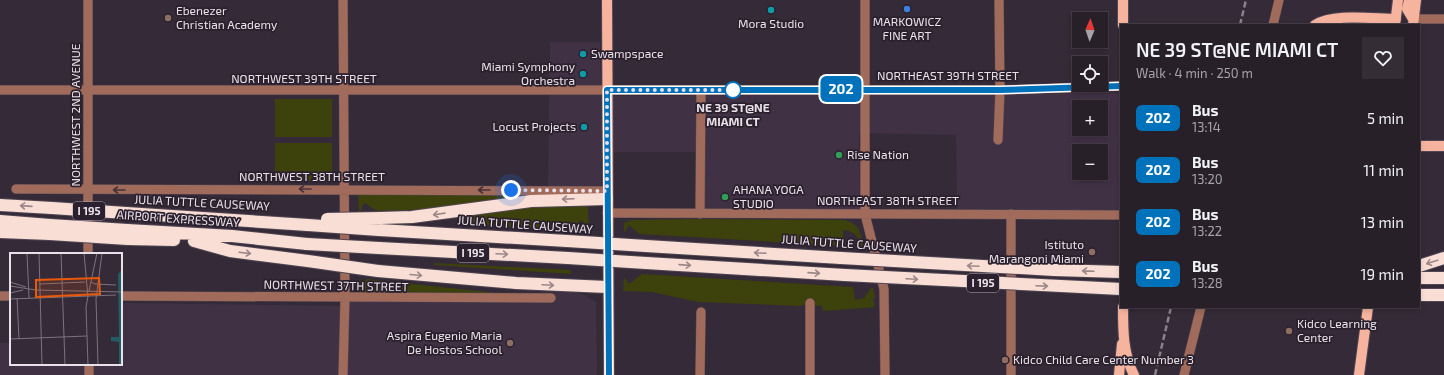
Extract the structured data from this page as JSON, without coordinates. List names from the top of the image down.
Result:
{
  "streets": {
    "highway": ["JULIA TUTTLE CAUSEWAY", "I 195", "AIRPORT EXPRESSWAY"],
    "street": [
      "NORTHEAST 39TH STREET",
      "NORTHWEST 39TH STREET",
      "NORTHWEST 2ND AVENUE",
      "NORTHWEST 38TH STREET",
      "NORTHEAST 38TH STREET",
      "NORTHWEST 37TH STREET"
    ]
  },
  "crossings": [
    ["NORTHEAST 39TH STREET", "NORTHWEST 39TH STREET"],
    ["NORTHWEST 39TH STREET", "NORTHWEST 2ND AVENUE"],
    ["NORTHWEST 2ND AVENUE", "NORTHWEST 38TH STREET"],
    ["I 195", "AIRPORT EXPRESSWAY"]
  ],
  "one_way": ["NORTHWEST 38TH STREET"],
  "places": [
    "MARKOWICZ FINE ART",
    "Mora Studio",
    "Ebenezer Christian Academy",
    "Swampspace",
    "Miami Symphony Orchestra",
    "NE 39 ST@NE MIAMI CT",
    "Locust Projects",
    "Rise Nation",
    "AHANA YOGA STUDIO",
    "Istituto Marangoni Miami",
    "Kidco Learning Center",
    "Aspira Eugenio Maria De Hostos School",
    "Kidco Child Care Center Number 3"
  ],
  "lines": ["bus line 202"],
  "north": "top",
  "page": {
    "on_map": "202",
    "map_buttons": ["+", "−"],
    "heading": ["NE 39 ST@NE MIAMI CT", "Walk · 4 min · 250 m"],
    "list": [
      {
        "mark": "202",
        "name": "Bus",
        "note": "13:14",
        "value": "5 min"
      },
      {
        "mark": "202",
        "name": "Bus",
        "note": "13:20",
        "value": "11 min"
      },
      {
        "mark": "202",
        "name": "Bus",
        "note": "13:22",
        "value": "13 min"
      },
      {
        "mark": "202",
        "name": "Bus",
        "note": "13:28",
        "value": "19 min"
      }
    ]
  }
}
